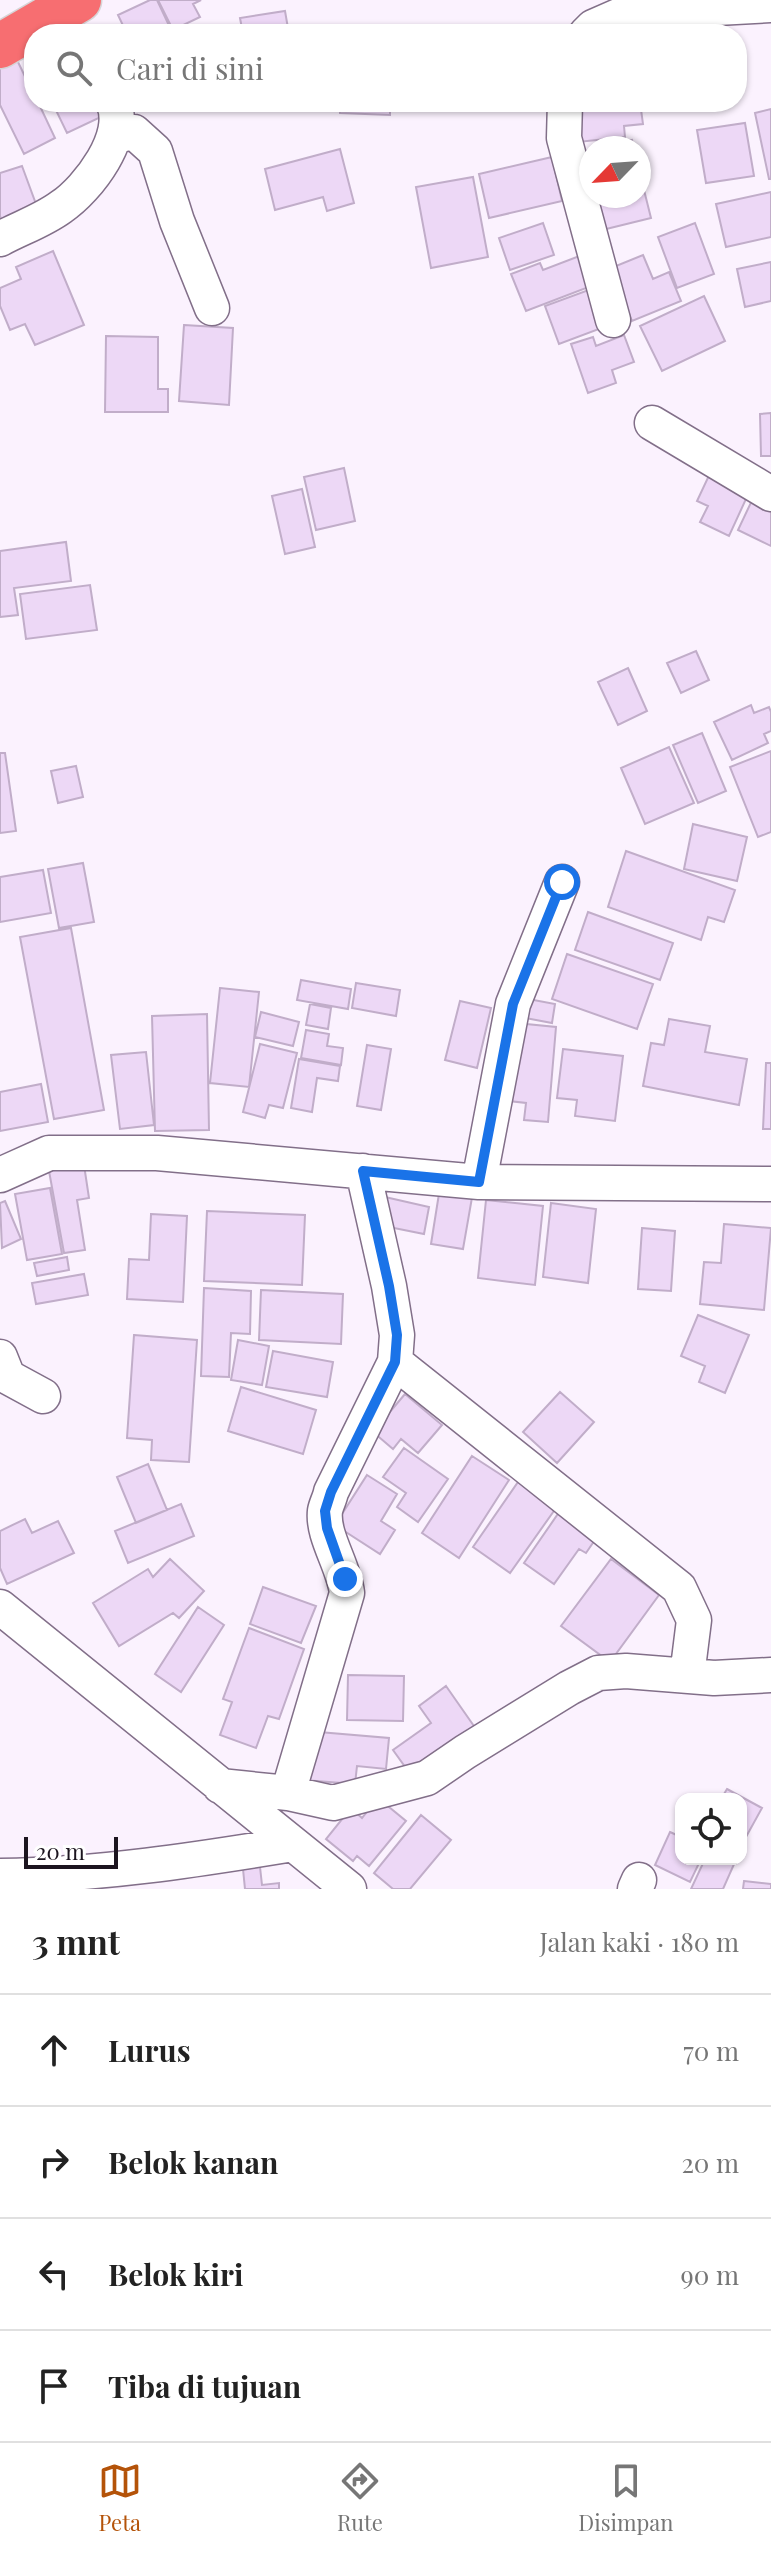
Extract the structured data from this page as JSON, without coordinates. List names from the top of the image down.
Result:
{
  "scale_bar": "20 m",
  "north": "bottom left",
  "page": {
    "search": "Cari di sini",
    "scale": "20 m",
    "heading": ["3 mnt", "Jalan kaki · 180 m"],
    "list": [
      ["Lurus", "70 m"],
      ["Belok kanan", "20 m"],
      ["Belok kiri", "90 m"],
      "Tiba di tujuan"
    ],
    "nav": ["Peta", "Rute", "Disimpan"]
  }
}
